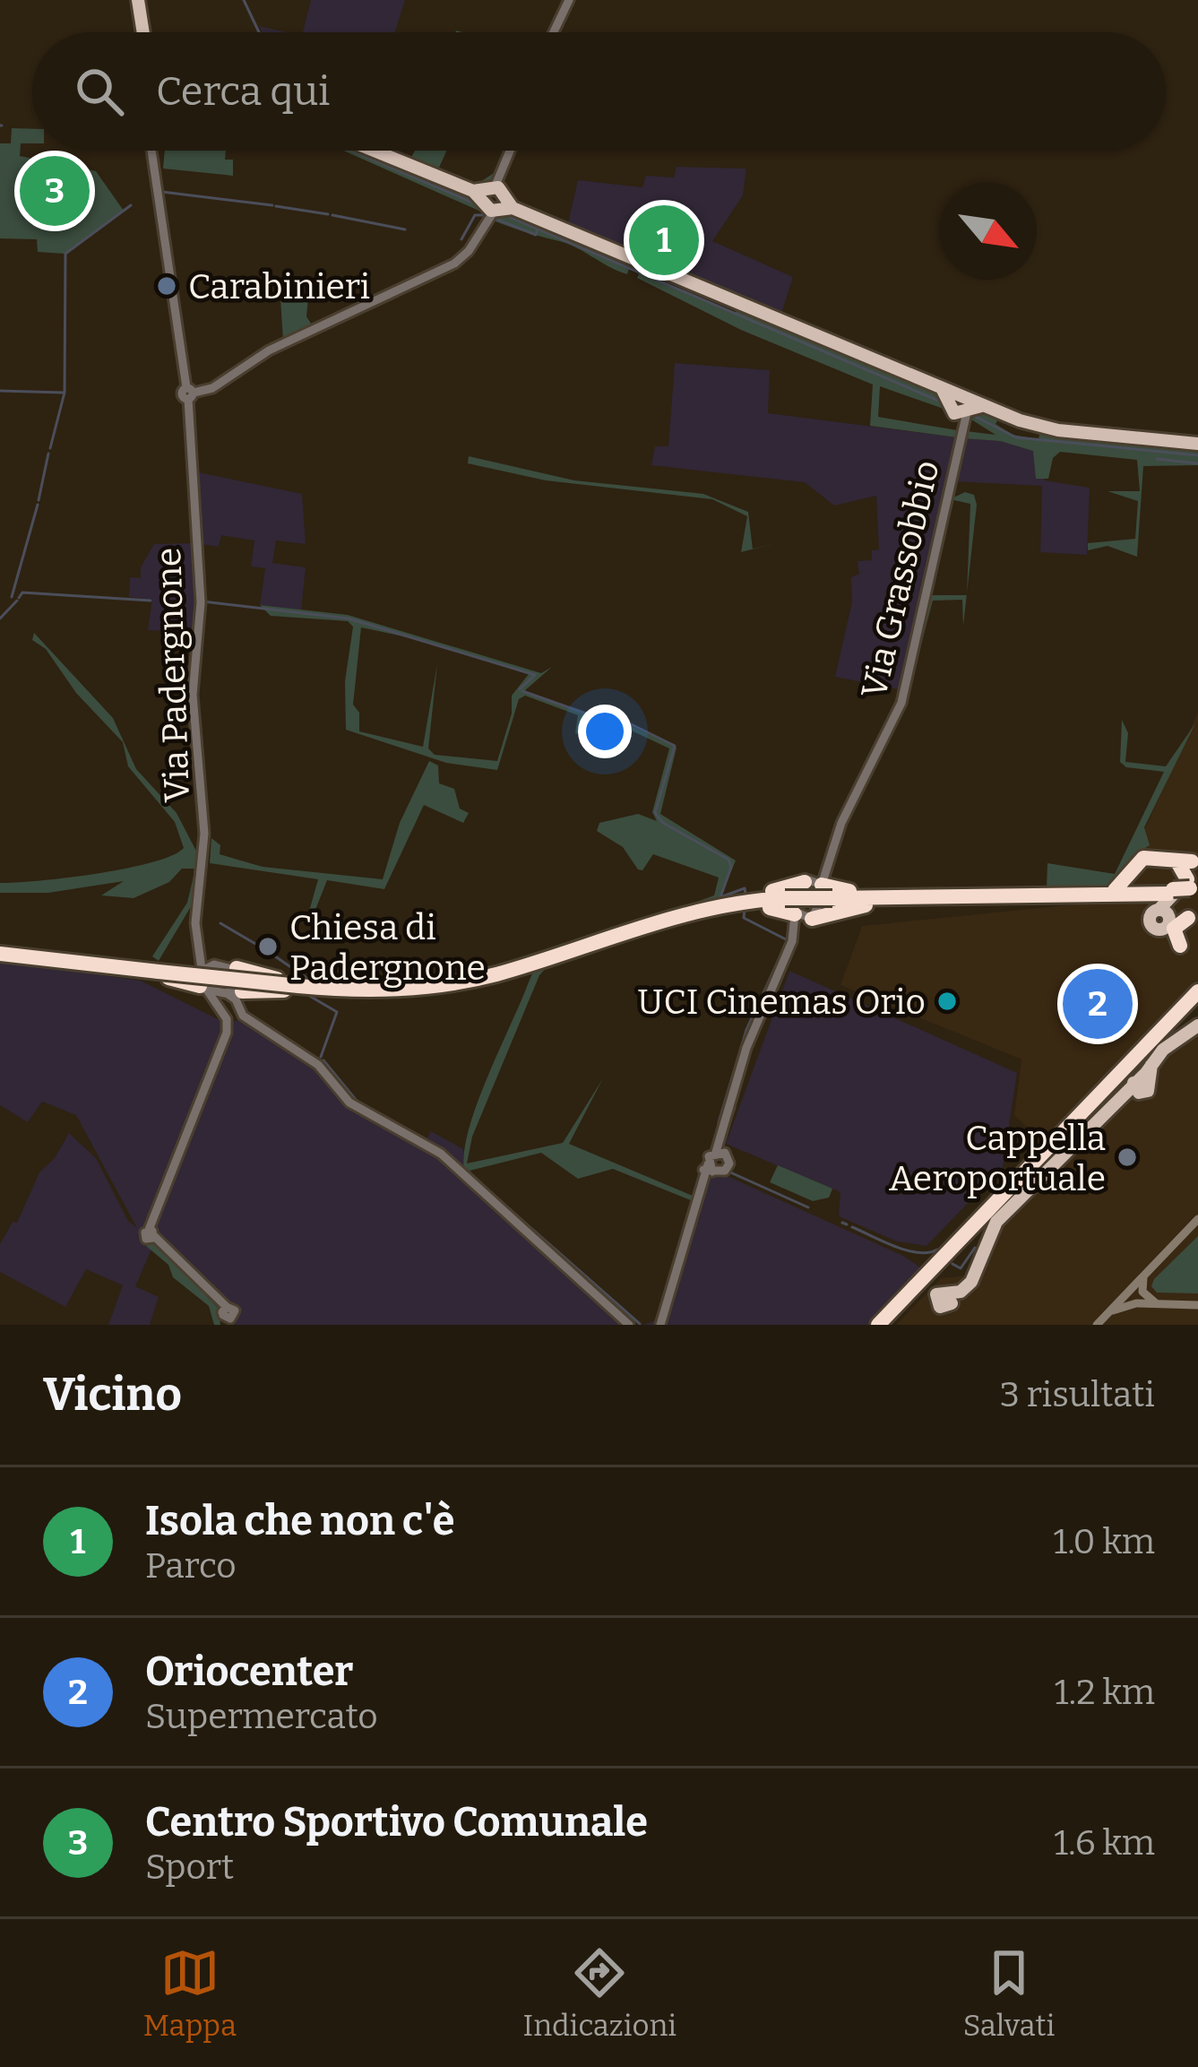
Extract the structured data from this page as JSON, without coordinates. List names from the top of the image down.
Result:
{
  "streets": {
    "street": ["Via Grassobbio", "Via Padergnone"]
  },
  "places": [
    "Carabinieri",
    "Chiesa di Padergnone",
    "UCI Cinemas Orio",
    "Cappella Aeroportuale"
  ],
  "north": "bottom right",
  "page": {
    "search": "Cerca qui",
    "pins": ["3", "1", "2"],
    "heading": ["Vicino", "3 risultati"],
    "list": [
      {
        "mark": "1",
        "name": "Isola che non c'è",
        "note": "Parco",
        "value": "1.0 km"
      },
      {
        "mark": "2",
        "name": "Oriocenter",
        "note": "Supermercato",
        "value": "1.2 km"
      },
      {
        "mark": "3",
        "name": "Centro Sportivo Comunale",
        "note": "Sport",
        "value": "1.6 km"
      }
    ],
    "nav": ["Mappa", "Indicazioni", "Salvati"]
  }
}
